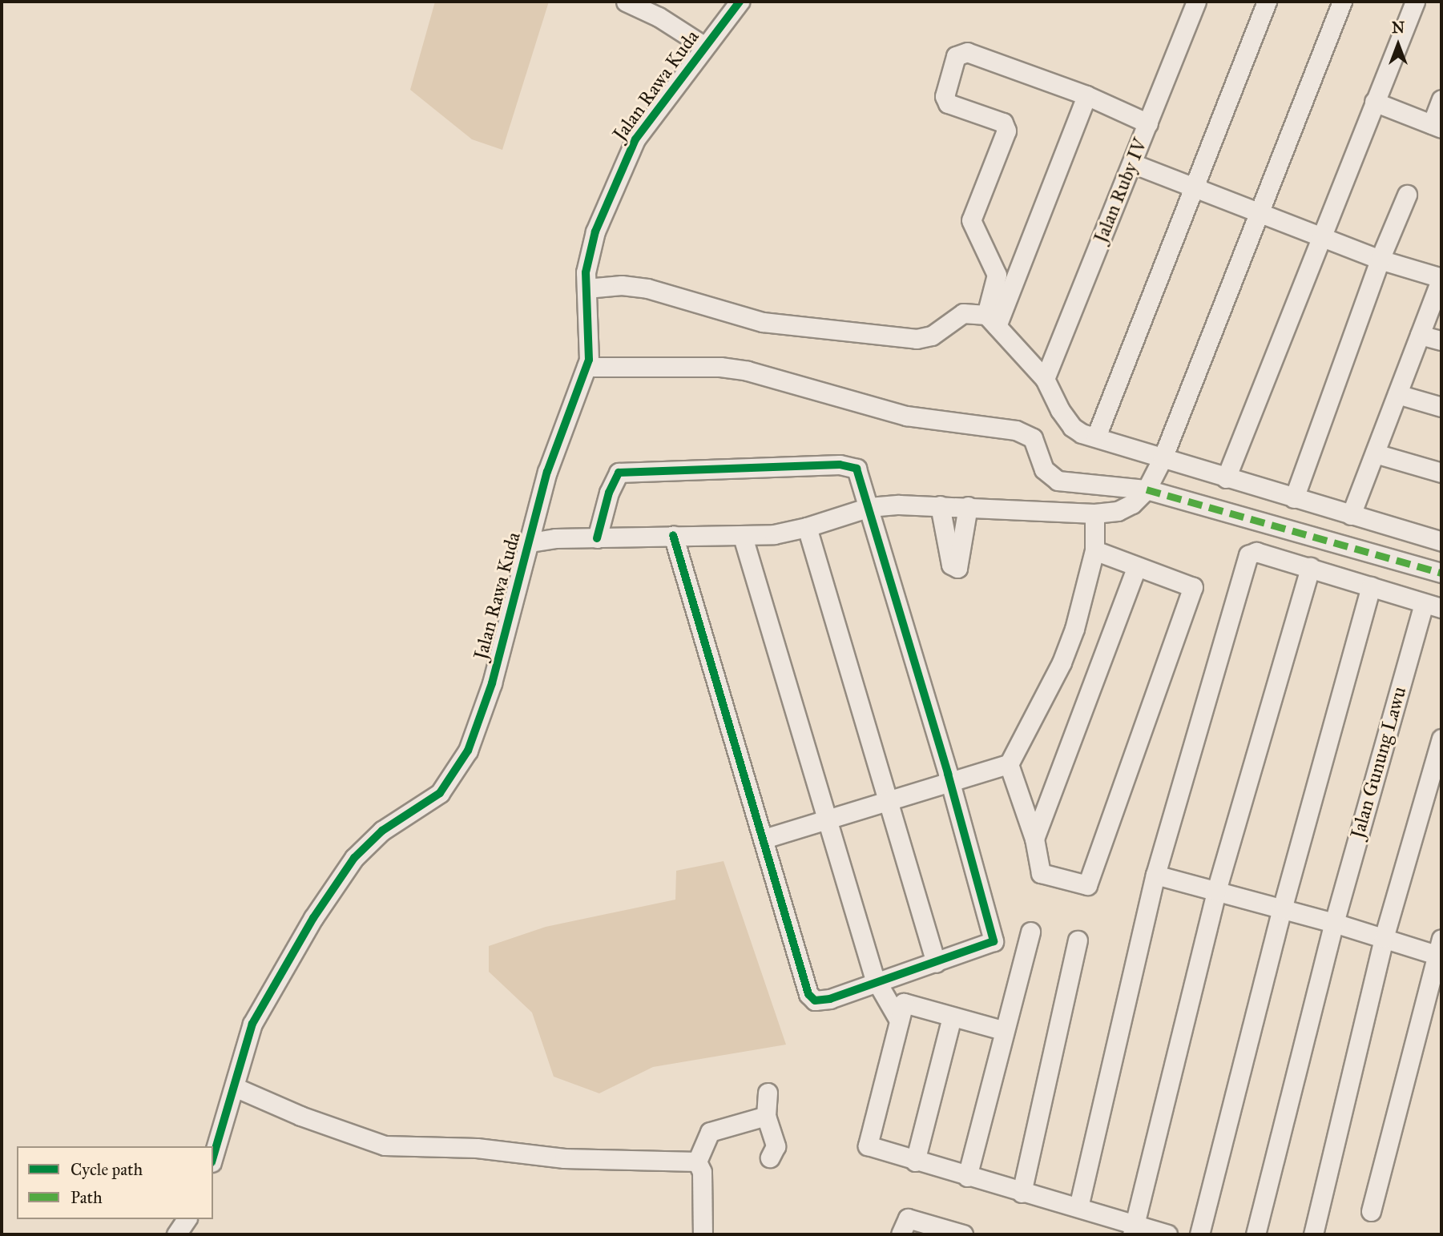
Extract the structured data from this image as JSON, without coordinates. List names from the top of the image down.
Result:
{
  "streets": {
    "street": ["Jalan Rawa Kuda", "Jalan Ruby IV", "Jalan Gunung Lawu"]
  },
  "legend": ["Cycle path", "Path"],
  "north": "top"
}
